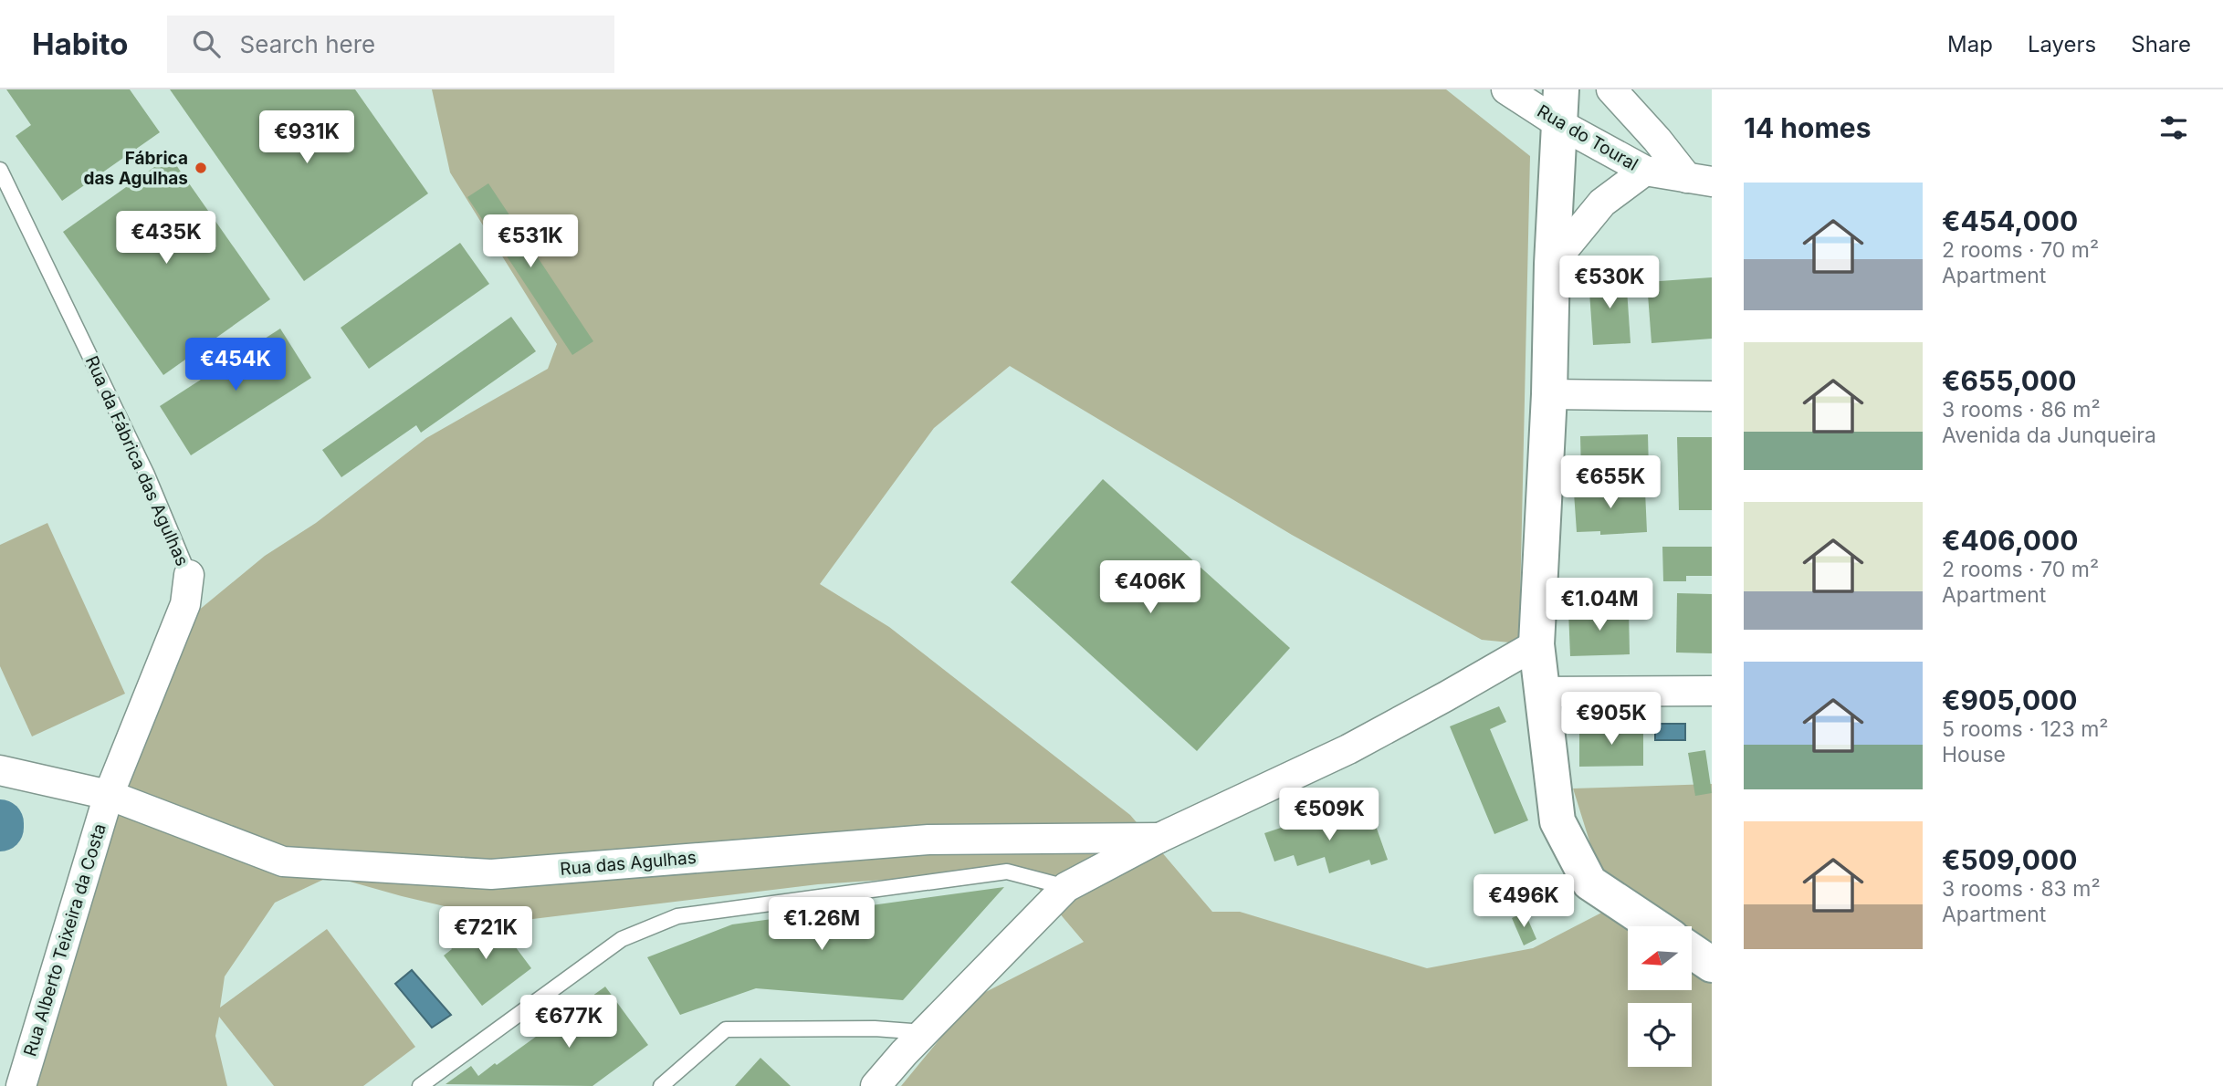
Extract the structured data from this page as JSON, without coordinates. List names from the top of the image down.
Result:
{
  "streets": {
    "street": [
      "Rua do Toural",
      "Rua da Fábrica das Agulhas",
      "Rua das Agulhas",
      "Rua Alberto Teixeira da Costa"
    ]
  },
  "crossings": [
    ["Rua da Fábrica das Agulhas", "Rua das Agulhas"],
    ["Rua da Fábrica das Agulhas", "Rua Alberto Teixeira da Costa"],
    ["Rua das Agulhas", "Rua Alberto Teixeira da Costa"]
  ],
  "places": ["Fábrica das Agulhas"],
  "north": "left",
  "page": {
    "header": "Habito",
    "search": "Search here",
    "nav": ["Map", "Layers", "Share"],
    "heading": "14 homes",
    "price": [
      "€931K",
      "€435K",
      "€531K",
      "€530K",
      "€454K",
      "€655K",
      "€406K",
      "€1.04M",
      "€905K",
      "€509K",
      "€496K",
      "€1.26M",
      "€721K",
      "€677K"
    ],
    "list": [
      {
        "name": "€454,000",
        "note": "2 rooms · 70 m² · Apartment"
      },
      {
        "name": "€655,000",
        "note": "3 rooms · 86 m² · Avenida da Junqueira"
      },
      {
        "name": "€406,000",
        "note": "2 rooms · 70 m² · Apartment"
      },
      {
        "name": "€905,000",
        "note": "5 rooms · 123 m² · House"
      },
      {
        "name": "€509,000",
        "note": "3 rooms · 83 m² · Apartment"
      }
    ]
  }
}
